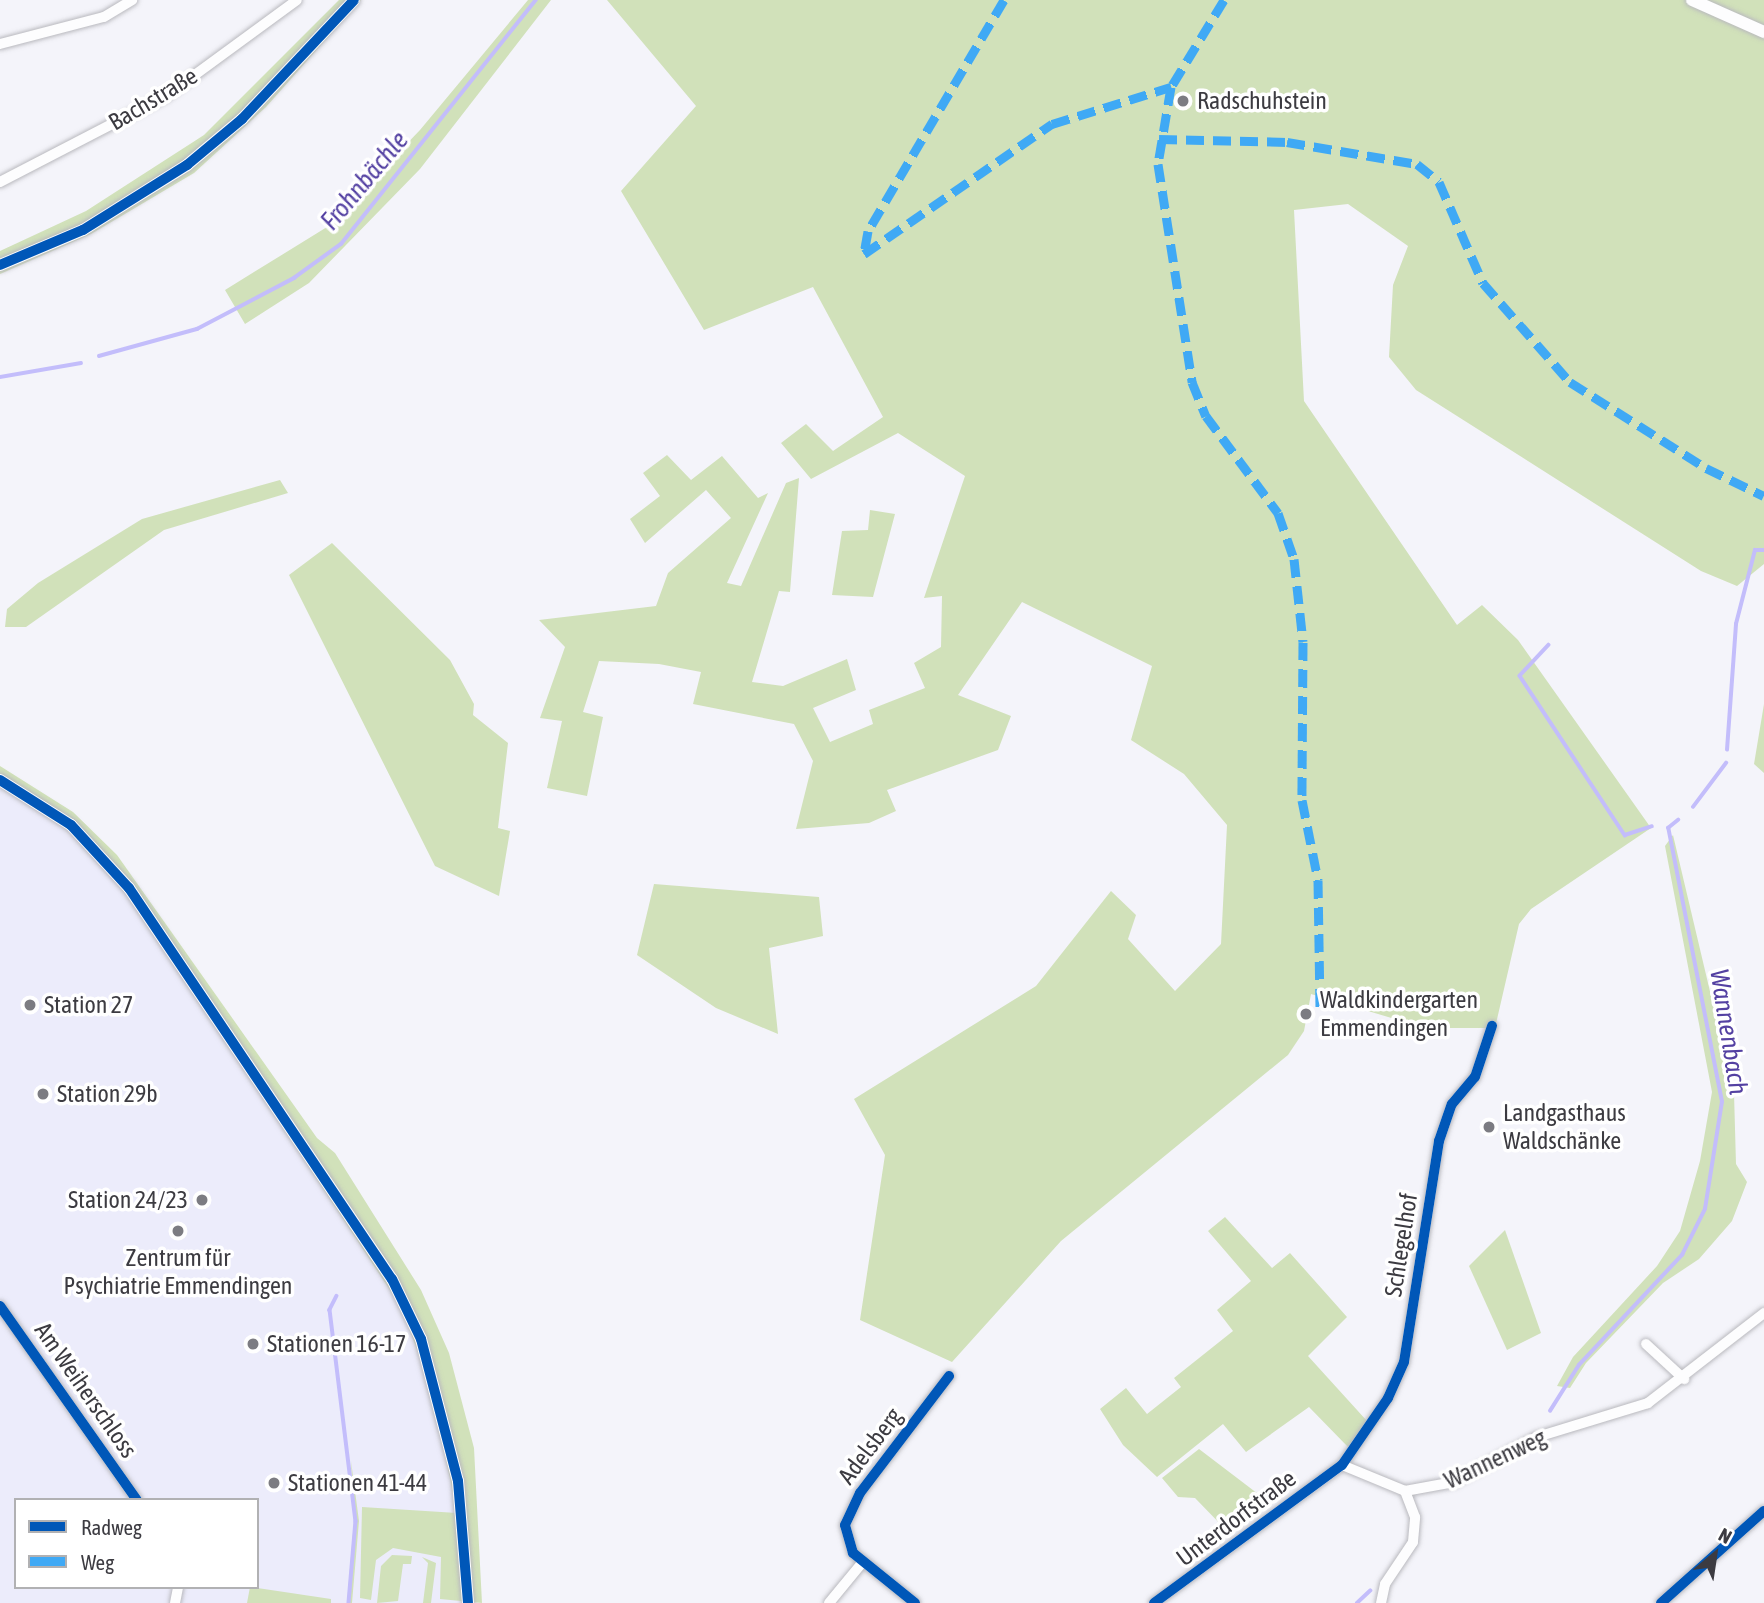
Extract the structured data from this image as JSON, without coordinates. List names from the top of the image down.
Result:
{
  "streets": {
    "street": [
      "Bachstraße",
      "Schlegelhof",
      "Am Weiherschloss",
      "Adelsberg",
      "Wannenweg",
      "Unterdorfstraße"
    ]
  },
  "crossings": [
    ["Schlegelhof", "Unterdorfstraße"]
  ],
  "water": ["Frohnbächle", "Wannenbach"],
  "places": [
    "Radschuhstein",
    "Station 27",
    "Waldkindergarten Emmendingen",
    "Station 29b",
    "Landgasthaus Waldschänke",
    "Station 24/23",
    "Zentrum für Psychiatrie Emmendingen",
    "Stationen 16-17",
    "Stationen 41-44"
  ],
  "legend": ["Radweg", "Weg"],
  "north": "top right"
}
